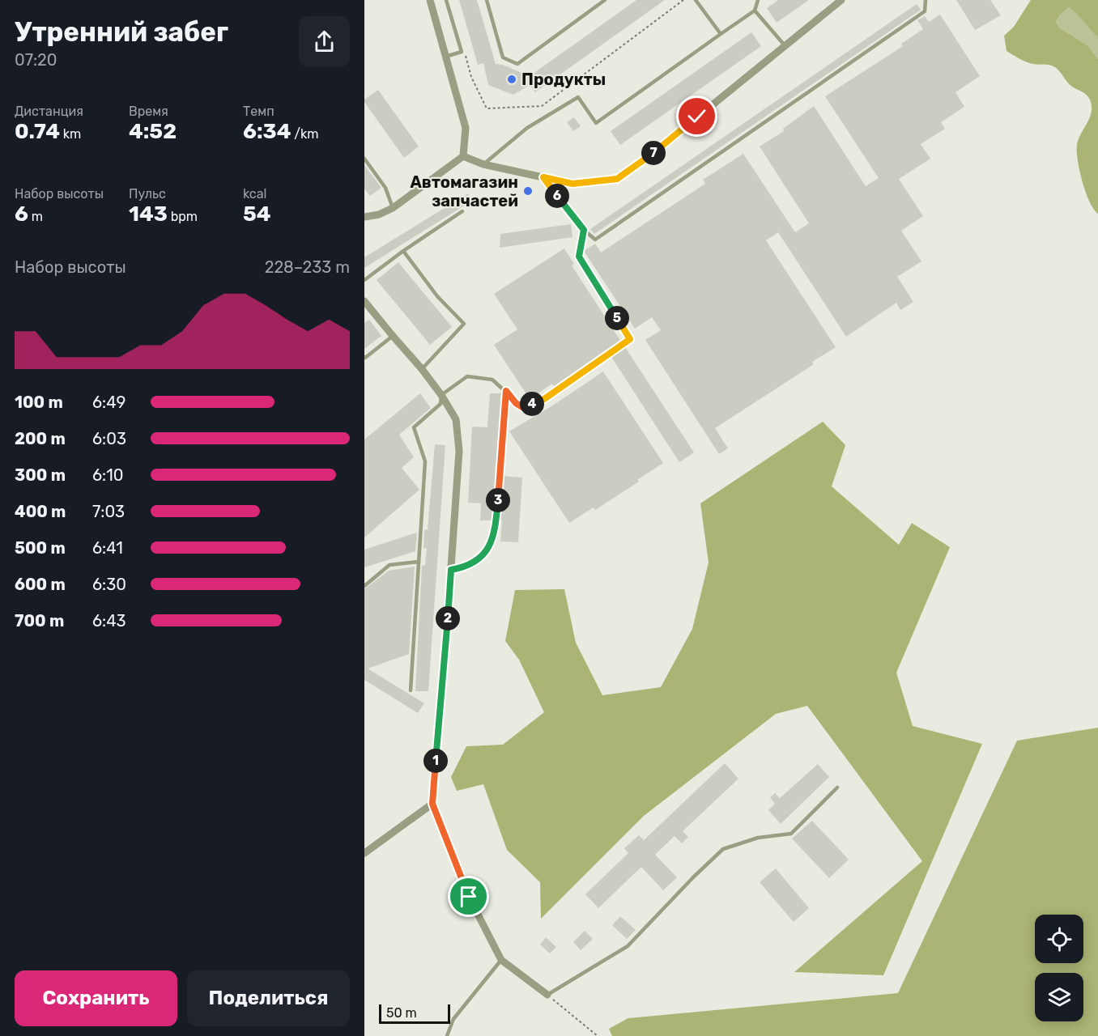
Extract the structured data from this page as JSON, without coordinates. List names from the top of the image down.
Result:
{
  "places": ["Продукты", "Автомагазин запчастей"],
  "scale_bar": "50 m",
  "page": {
    "heading": ["Утренний забег", "07:20"],
    "stats": [
      ["Дистанция", "0.74 km"],
      ["Время", "4:52"],
      ["Темп", "6:34 /km"],
      ["Набор высоты", "6 m"],
      ["Пульс", "143 bpm"],
      ["kcal", "54"]
    ],
    "pins": [
      "7",
      "6",
      "5",
      "4",
      "3",
      "2",
      "1"
    ],
    "chart": ["Набор высоты", "228–233 m"],
    "list": [
      {
        "name": "100 m",
        "note": "6:49"
      },
      {
        "name": "200 m",
        "note": "6:03"
      },
      {
        "name": "300 m",
        "note": "6:10"
      },
      {
        "name": "400 m",
        "note": "7:03"
      },
      {
        "name": "500 m",
        "note": "6:41"
      },
      {
        "name": "600 m",
        "note": "6:30"
      },
      {
        "name": "700 m",
        "note": "6:43"
      }
    ],
    "buttons": ["Сохранить", "Поделиться"],
    "scale": "50 m"
  }
}
